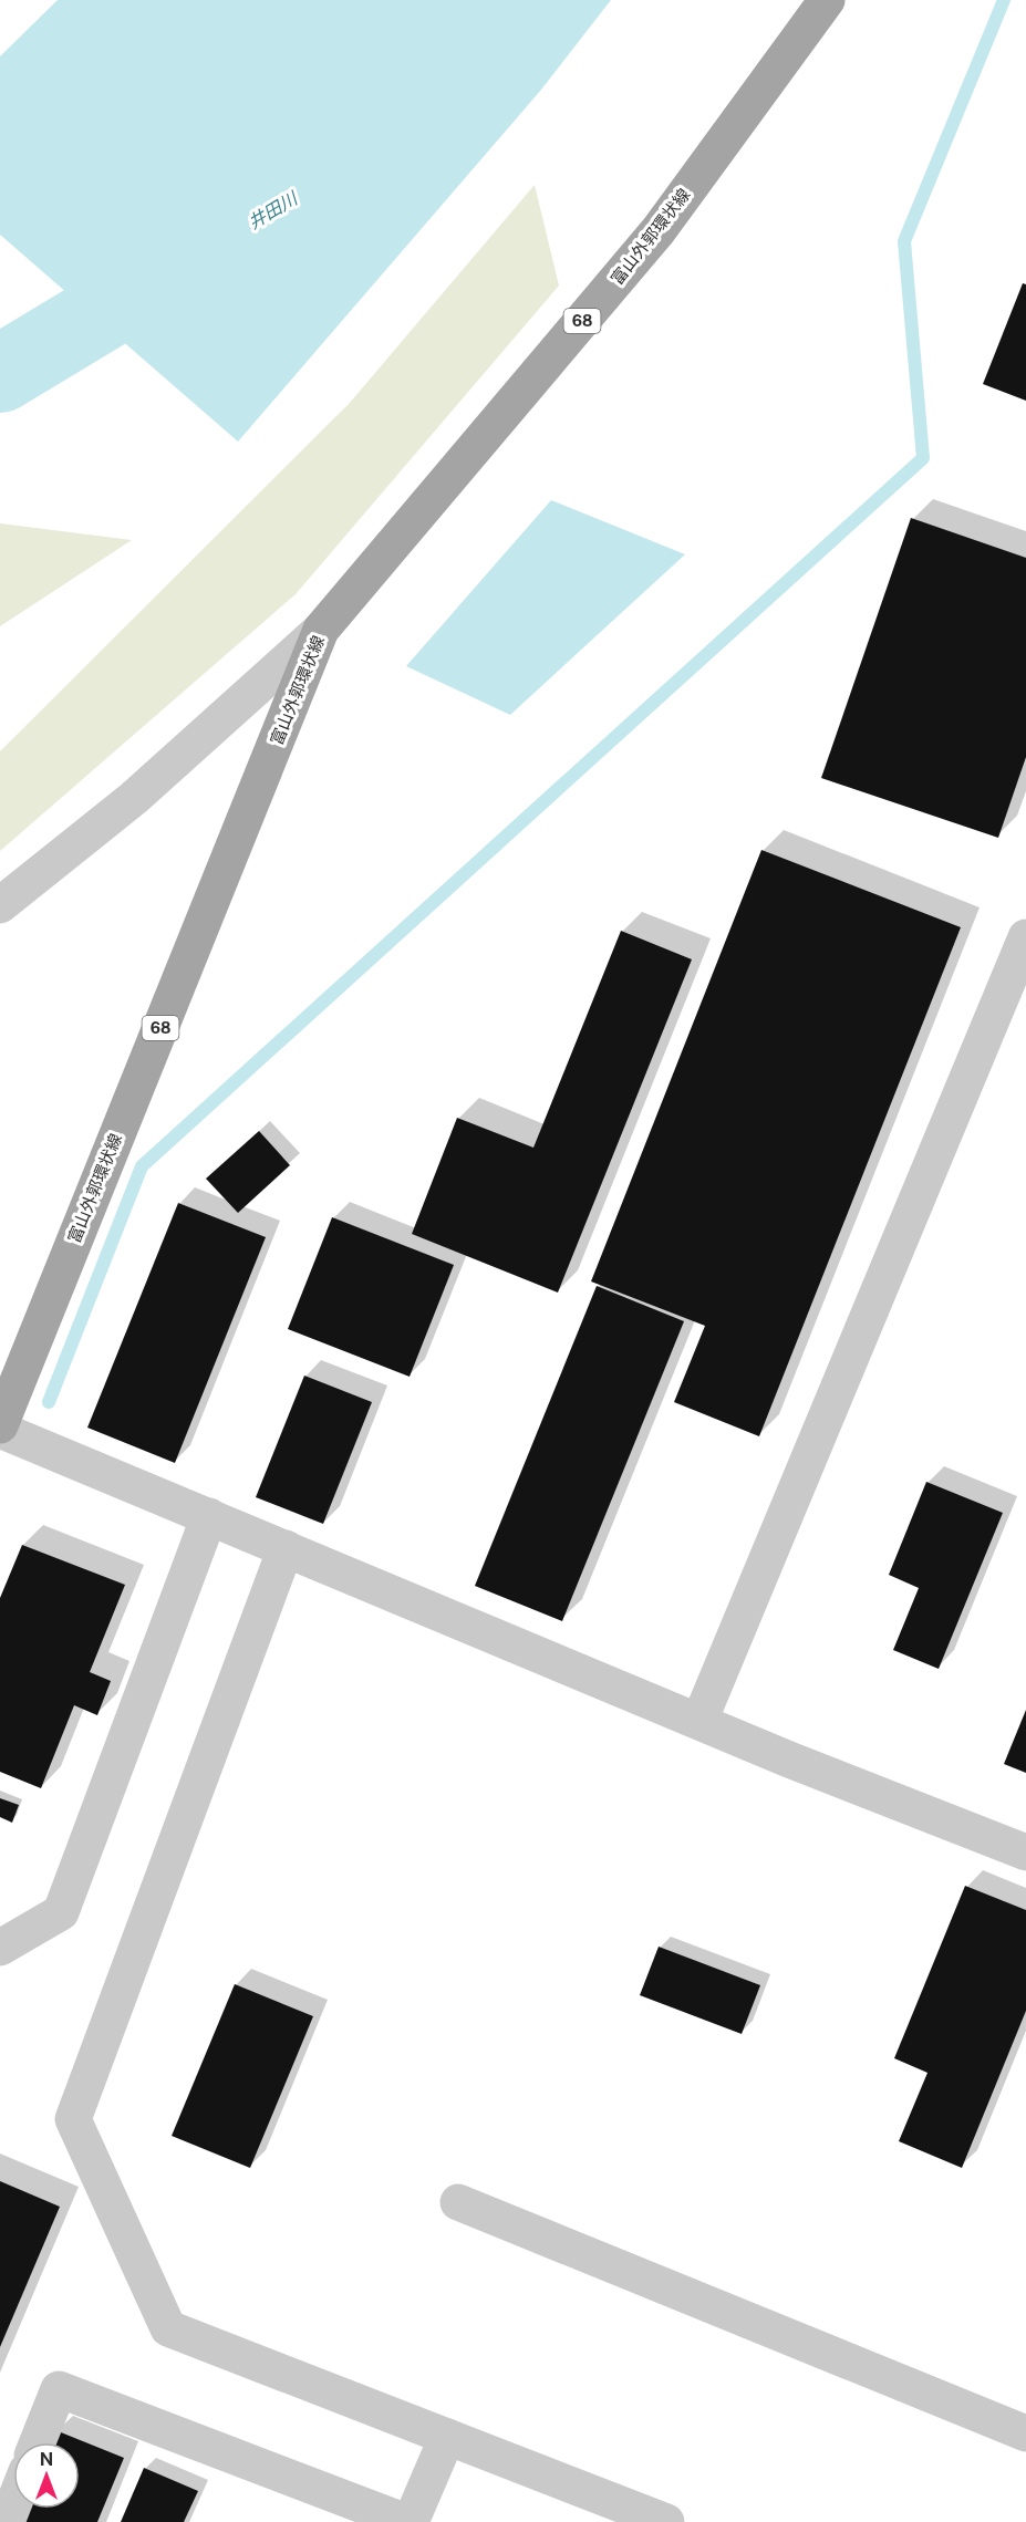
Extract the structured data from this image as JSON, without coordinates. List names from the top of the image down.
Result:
{
  "streets": {
    "main road": ["富山外郭環状線", "68"]
  },
  "water": ["井田川"],
  "north": "top"
}
